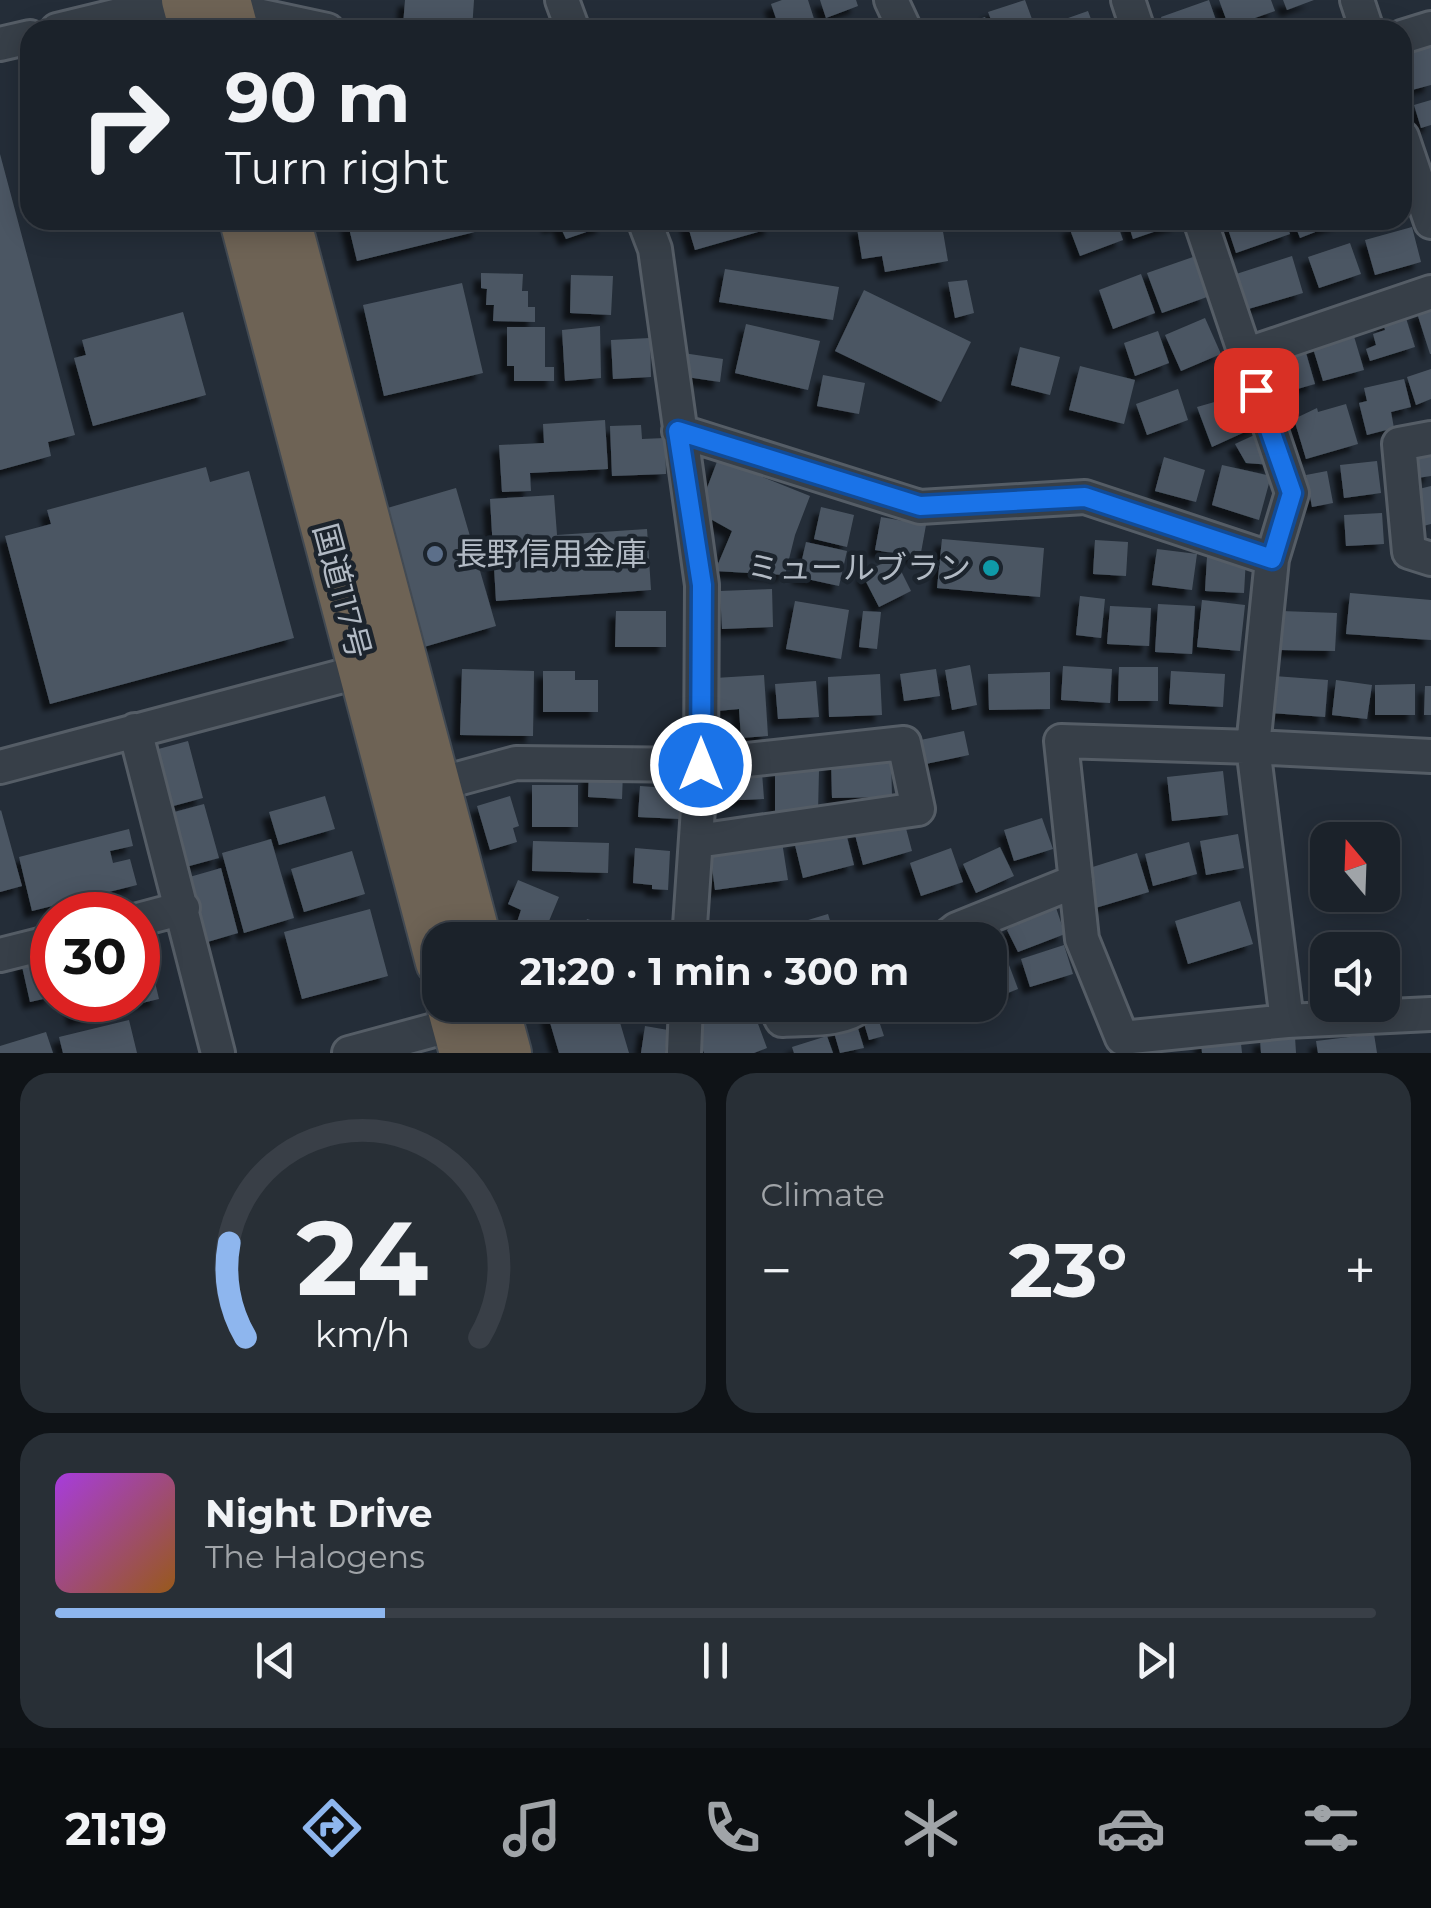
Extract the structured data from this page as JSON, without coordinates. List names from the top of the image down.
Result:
{
  "streets": {
    "highway": ["国道117号"]
  },
  "places": ["長野信用金庫", "ミュールブラン"],
  "north": "top",
  "page": {
    "turn": ["90 m", "Turn right"],
    "limit": "30",
    "trip": "21:20 · 1 min · 300 m",
    "tile": "Climate",
    "heat": ["−", "23°", "+"],
    "song": ["Night Drive", "The Halogens"],
    "tabs": "21:19",
    "gauge": ["24", "km/h"]
  }
}
